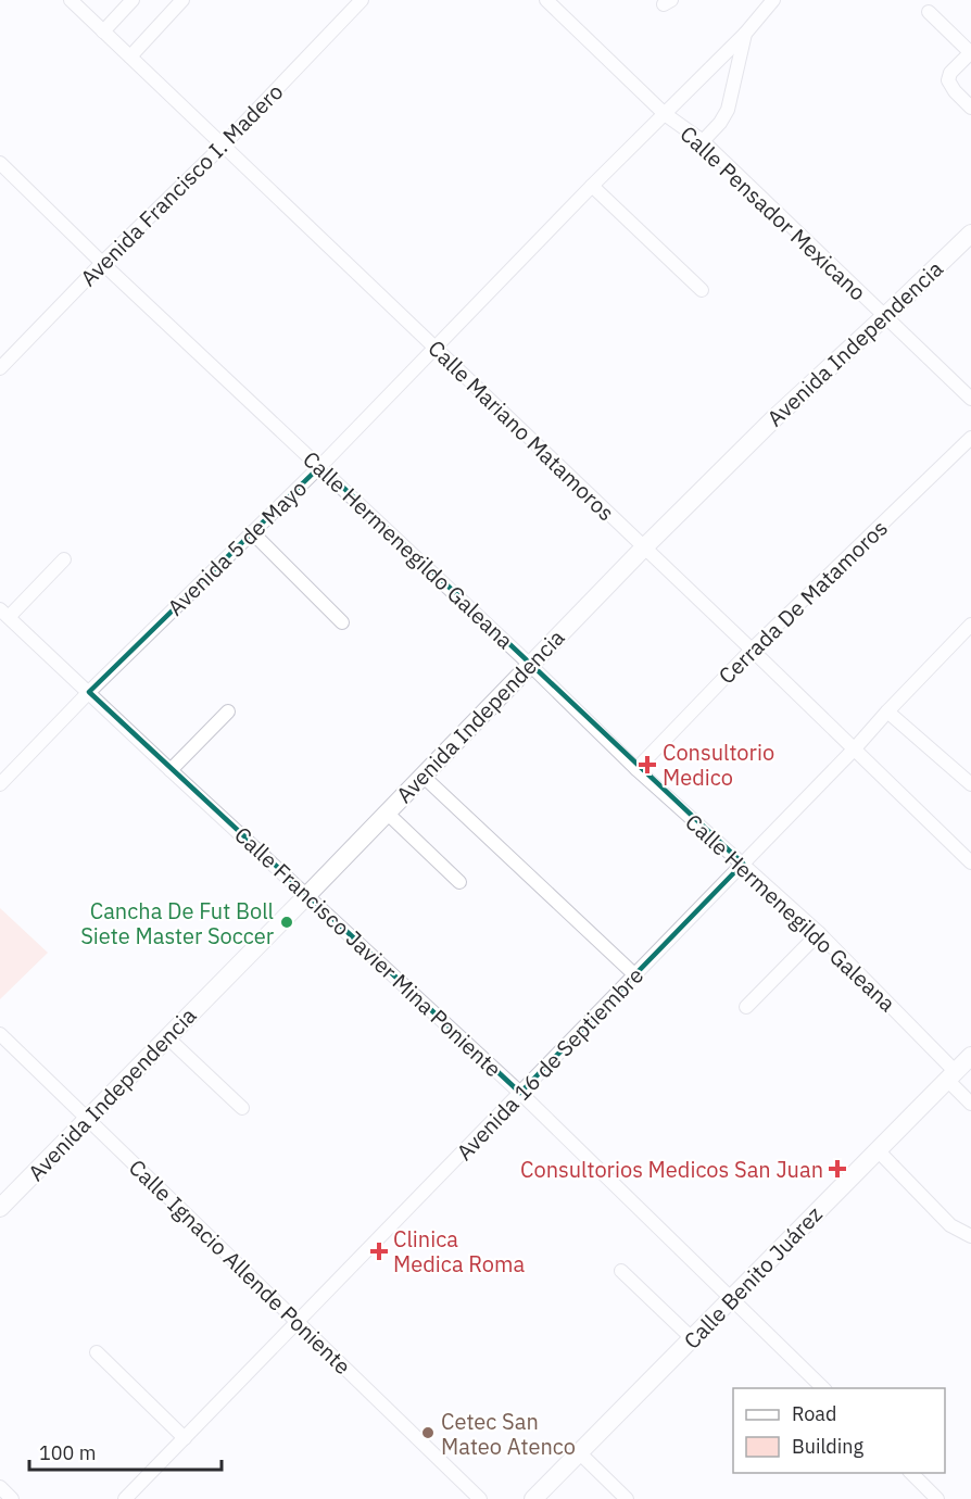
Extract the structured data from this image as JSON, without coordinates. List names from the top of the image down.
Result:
{
  "streets": {
    "main road": ["Avenida Independencia", "Calle Benito Juárez"],
    "street": [
      "Avenida Francisco I. Madero",
      "Calle Pensador Mexicano",
      "Calle Mariano Matamoros",
      "Avenida 5 de Mayo",
      "Calle Hermenegildo Galeana",
      "Cerrada De Matamoros",
      "Calle Francisco Javier Mina Poniente",
      "Avenida 16 de Septiembre",
      "Calle Ignacio Allende Poniente"
    ]
  },
  "crossings": [
    ["Avenida Francisco I. Madero", "Calle Mariano Matamoros"],
    ["Avenida Francisco I. Madero", "Calle Hermenegildo Galeana"],
    ["Calle Pensador Mexicano", "Avenida Independencia"],
    ["Calle Pensador Mexicano", "Avenida 5 de Mayo"],
    ["Avenida Independencia", "Calle Mariano Matamoros"],
    ["Avenida Independencia", "Calle Hermenegildo Galeana"],
    ["Avenida Independencia", "Calle Francisco Javier Mina Poniente"],
    ["Avenida Independencia", "Calle Ignacio Allende Poniente"],
    ["Calle Mariano Matamoros", "Avenida 5 de Mayo"],
    ["Calle Mariano Matamoros", "Cerrada De Matamoros"],
    ["Calle Mariano Matamoros", "Avenida 16 de Septiembre"],
    ["Avenida 5 de Mayo", "Calle Hermenegildo Galeana"],
    ["Avenida 5 de Mayo", "Calle Francisco Javier Mina Poniente"],
    ["Calle Hermenegildo Galeana", "Cerrada De Matamoros"],
    ["Calle Hermenegildo Galeana", "Avenida 16 de Septiembre"],
    ["Calle Hermenegildo Galeana", "Calle Benito Juárez"],
    ["Calle Francisco Javier Mina Poniente", "Avenida 16 de Septiembre"],
    ["Calle Francisco Javier Mina Poniente", "Calle Benito Juárez"],
    ["Avenida 16 de Septiembre", "Calle Ignacio Allende Poniente"]
  ],
  "places": {
    "health": ["Consultorio Medico", "Consultorios Medicos San Juan", "Clinica Medica Roma"],
    "other": ["Cancha De Fut Boll Siete Master Soccer", "Cetec San Mateo Atenco"]
  },
  "legend": ["Road", "Building"],
  "scale_bar": "100 m"
}
